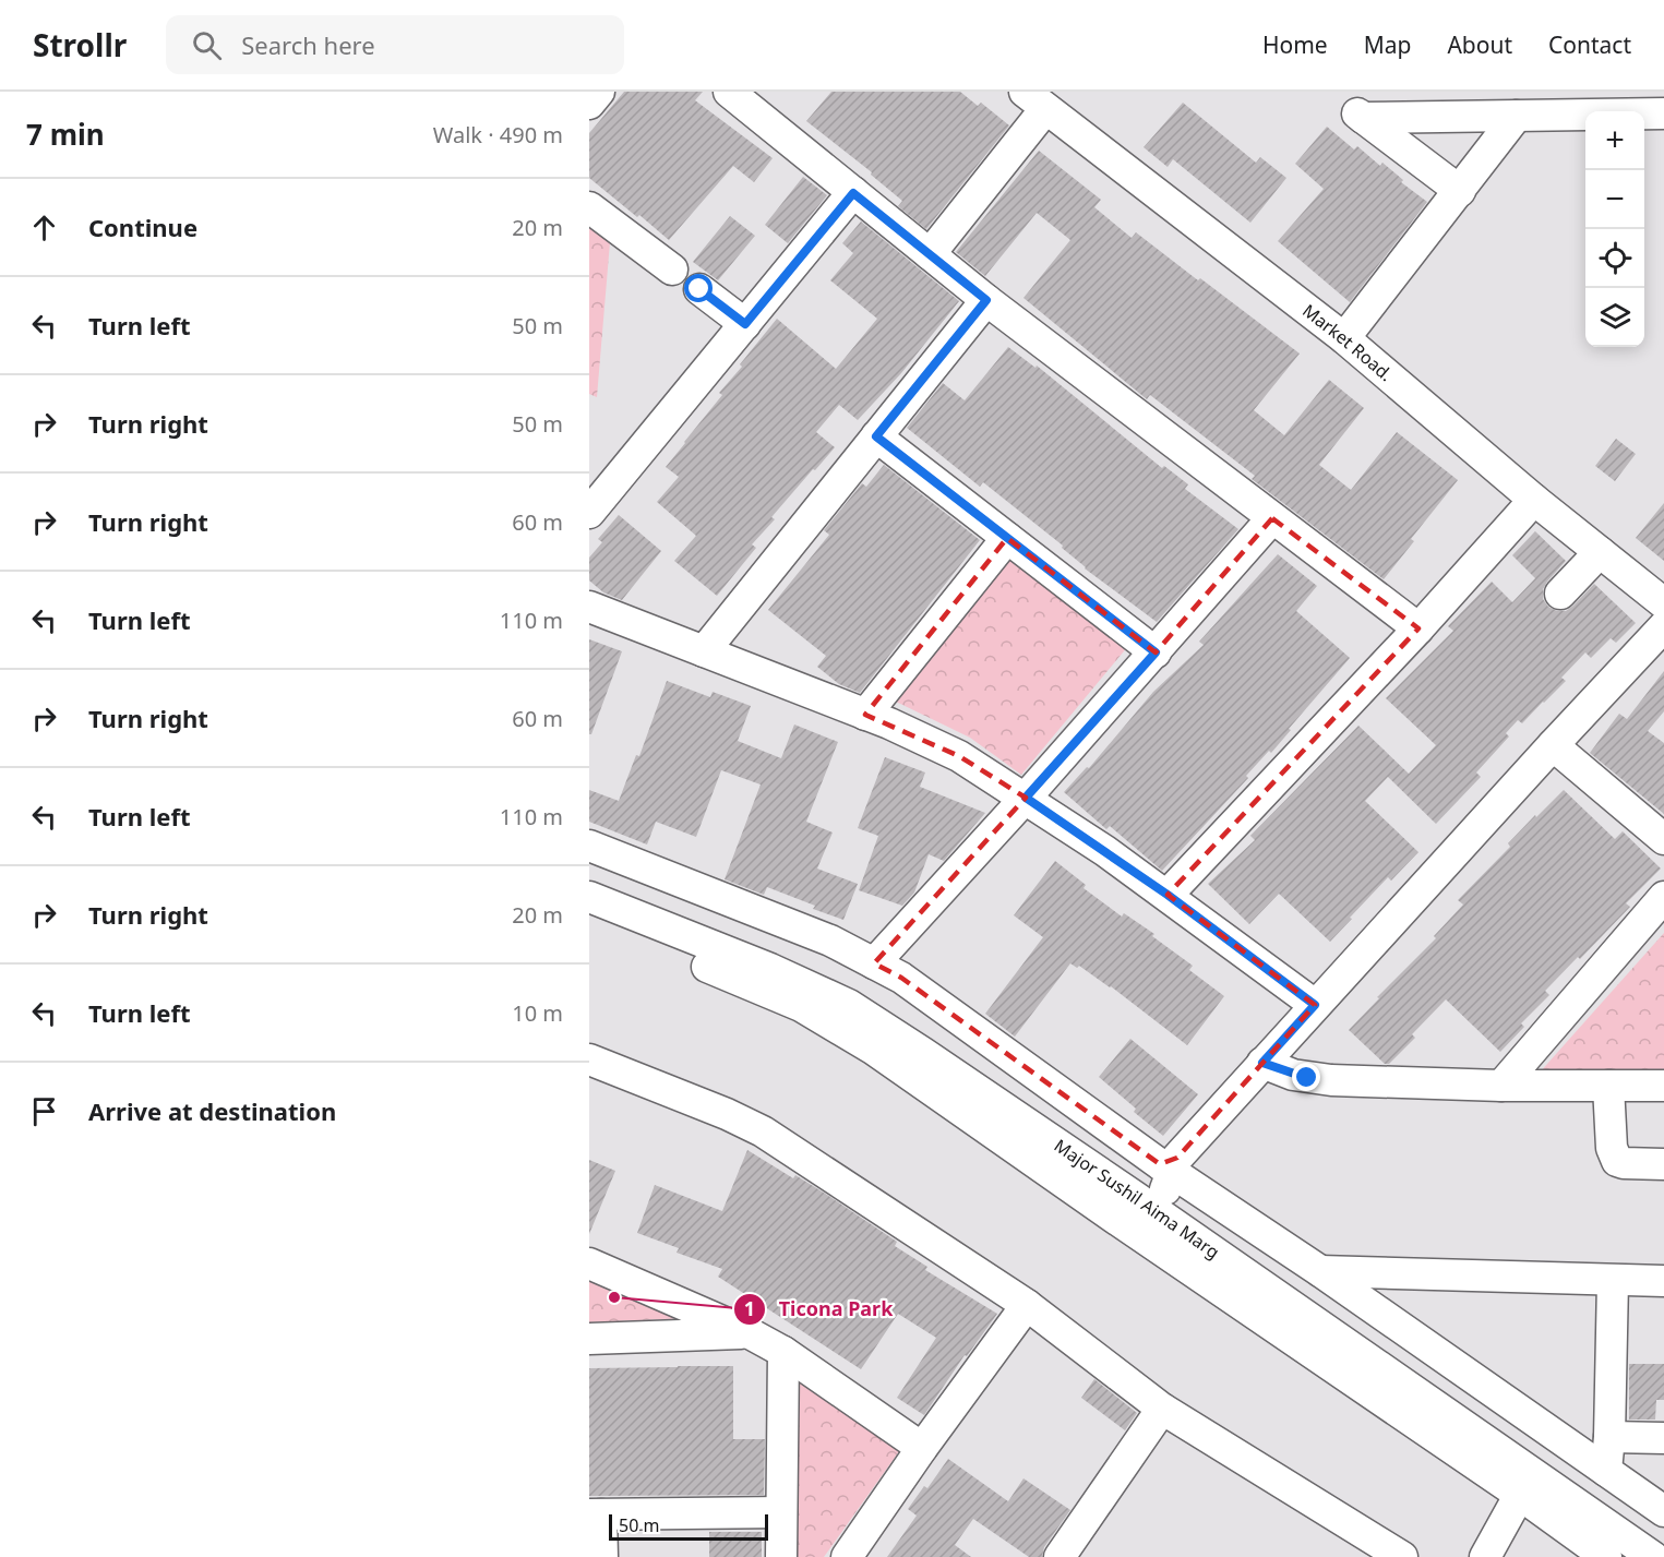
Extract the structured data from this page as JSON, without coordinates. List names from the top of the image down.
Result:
{
  "streets": {
    "street": ["Market Road.", "Major Sushil Aima Marg"]
  },
  "places": ["Ticona Park"],
  "scale_bar": "50 m",
  "page": {
    "header": "Strollr",
    "search": "Search here",
    "nav": [
      "Home",
      "Map",
      "About",
      "Contact"
    ],
    "heading": ["7 min", "Walk · 490 m"],
    "map_buttons": ["+", "−"],
    "list": [
      ["Continue", "20 m"],
      ["Turn left", "50 m"],
      ["Turn right", "50 m"],
      ["Turn right", "60 m"],
      ["Turn left", "110 m"],
      ["Turn right", "60 m"],
      ["Turn left", "110 m"],
      ["Turn right", "20 m"],
      ["Turn left", "10 m"],
      "Arrive at destination"
    ],
    "scale": "50 m"
  }
}
